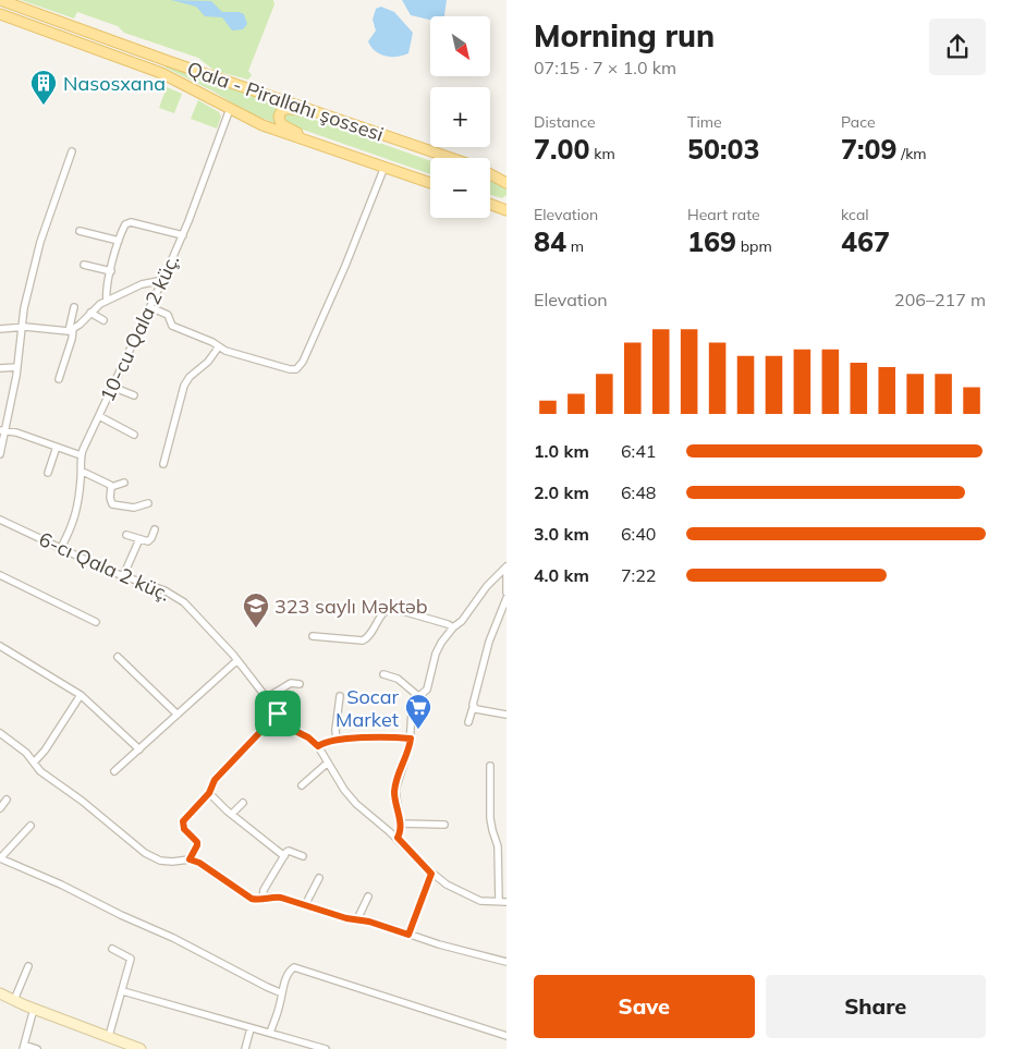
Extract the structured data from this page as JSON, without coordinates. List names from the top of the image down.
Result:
{
  "streets": {
    "main road": ["Qala - Pirallahı şossesi"],
    "street": ["10-cu Qala 2 küç.", "6-cı Qala 2 küç."]
  },
  "crossings": [
    ["Qala - Pirallahı şossesi", "10-cu Qala 2 küç."],
    ["10-cu Qala 2 küç.", "6-cı Qala 2 küç."]
  ],
  "places": {
    "building": ["Nasosxana"],
    "school or university": ["323 saylı Məktəb"],
    "supermarket": ["Socar Market"]
  },
  "north": "bottom right",
  "page": {
    "heading": ["Morning run", "07:15 · 7 × 1.0 km"],
    "map_buttons": ["+", "−"],
    "stats": [
      ["Distance", "7.00 km"],
      ["Time", "50:03"],
      ["Pace", "7:09 /km"],
      ["Elevation", "84 m"],
      ["Heart rate", "169 bpm"],
      ["kcal", "467"]
    ],
    "chart": ["Elevation", "206–217 m"],
    "list": [
      {
        "name": "1.0 km",
        "note": "6:41"
      },
      {
        "name": "2.0 km",
        "note": "6:48"
      },
      {
        "name": "3.0 km",
        "note": "6:40"
      },
      {
        "name": "4.0 km",
        "note": "7:22"
      }
    ],
    "buttons": ["Save", "Share"]
  }
}
